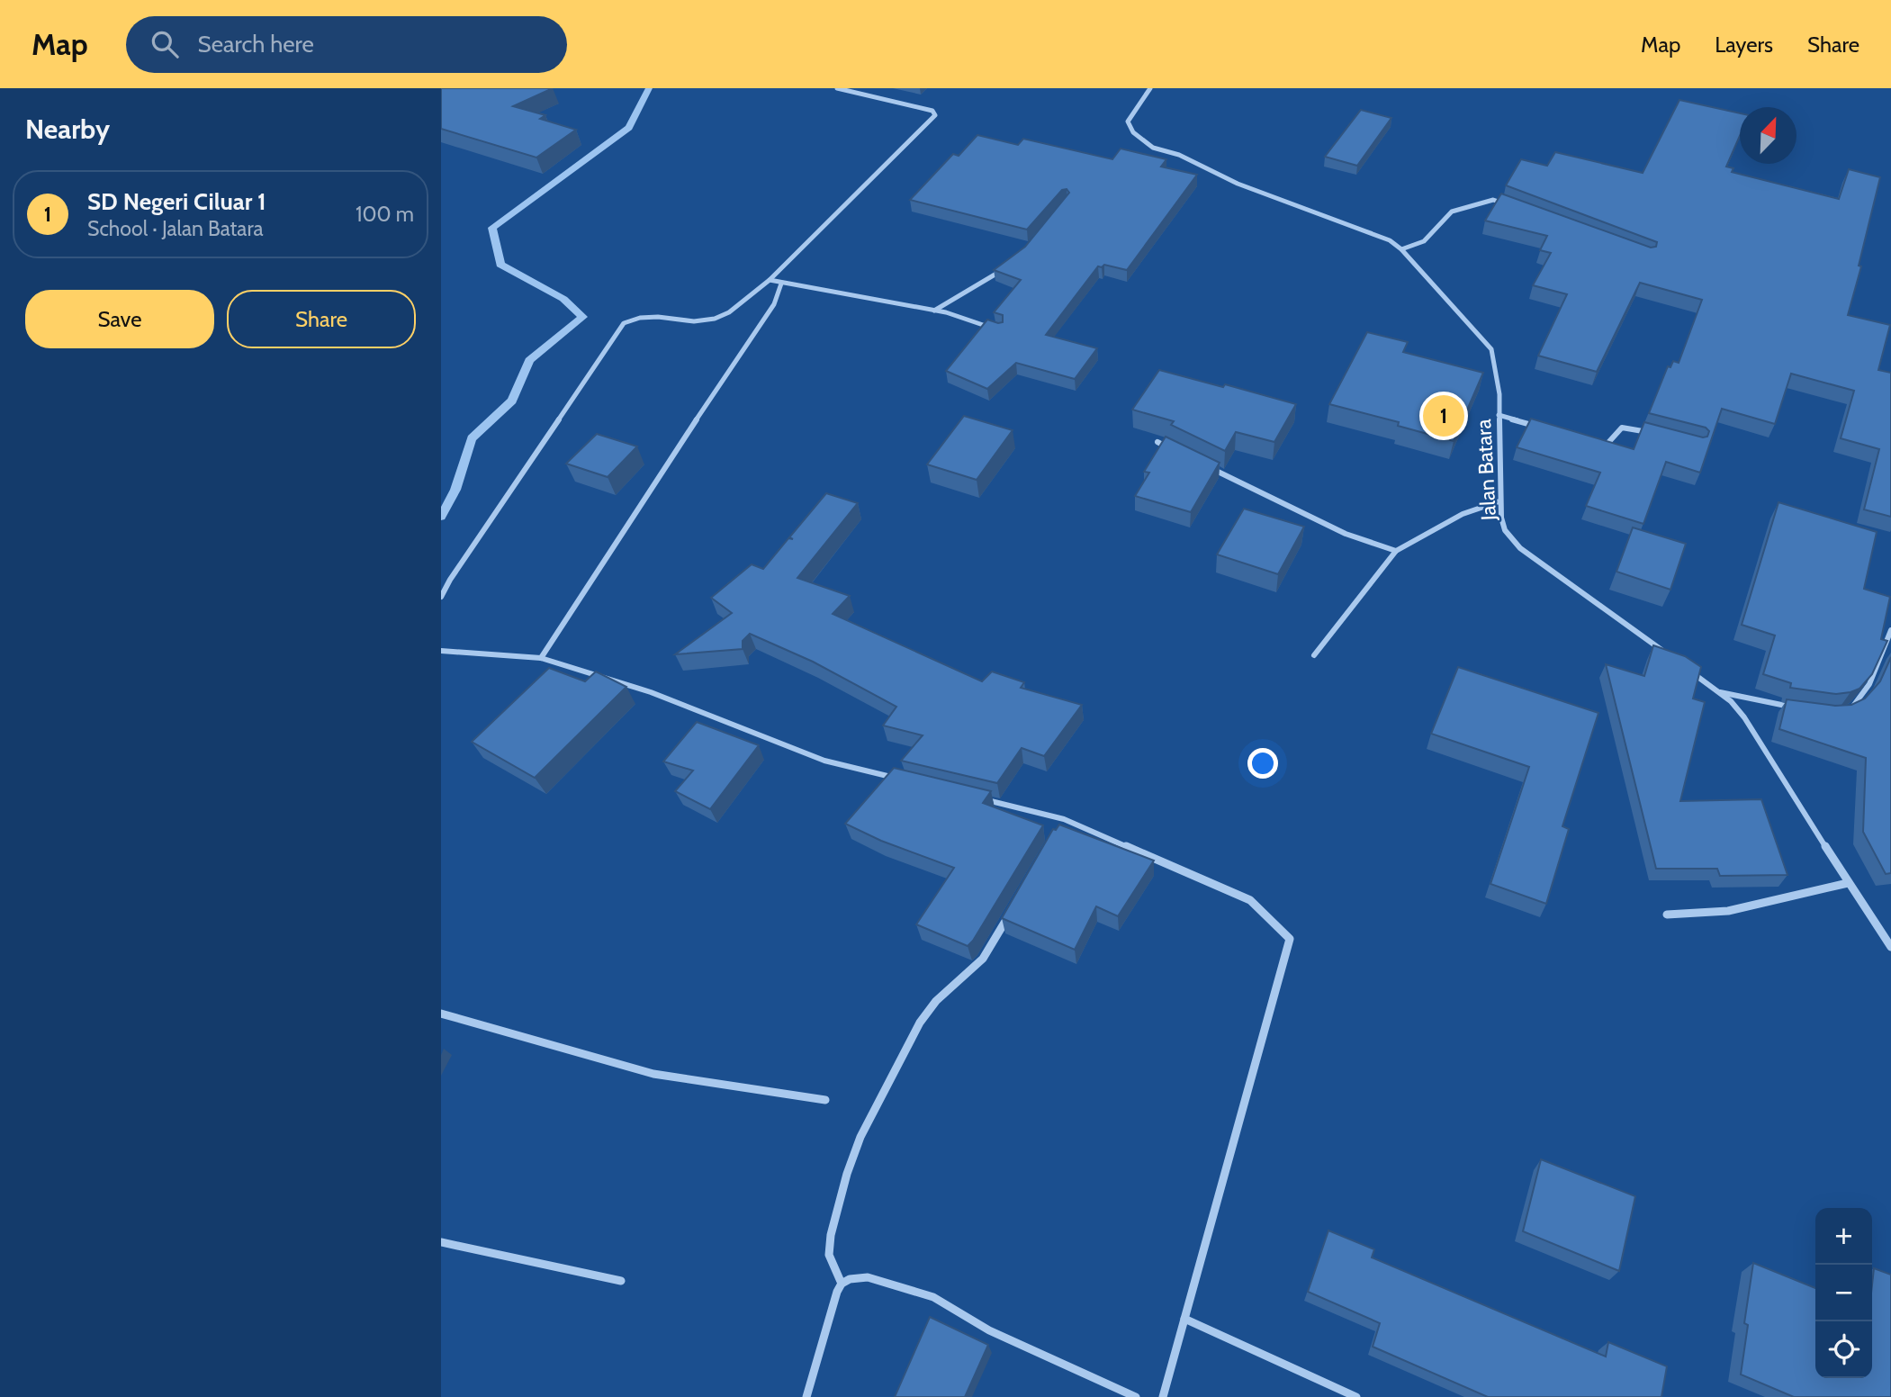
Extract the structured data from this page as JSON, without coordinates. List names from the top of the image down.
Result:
{
  "streets": {
    "street": ["Jalan Batara"]
  },
  "north": "top right",
  "page": {
    "header": "Map",
    "search": "Search here",
    "nav": ["Map", "Layers", "Share"],
    "heading": "Nearby",
    "list": [
      {
        "mark": "1",
        "name": "SD Negeri Ciluar 1",
        "note": "School · Jalan Batara",
        "value": "100 m"
      }
    ],
    "buttons": ["Save", "Share"],
    "pins": "1",
    "map_buttons": ["+", "−"]
  }
}
